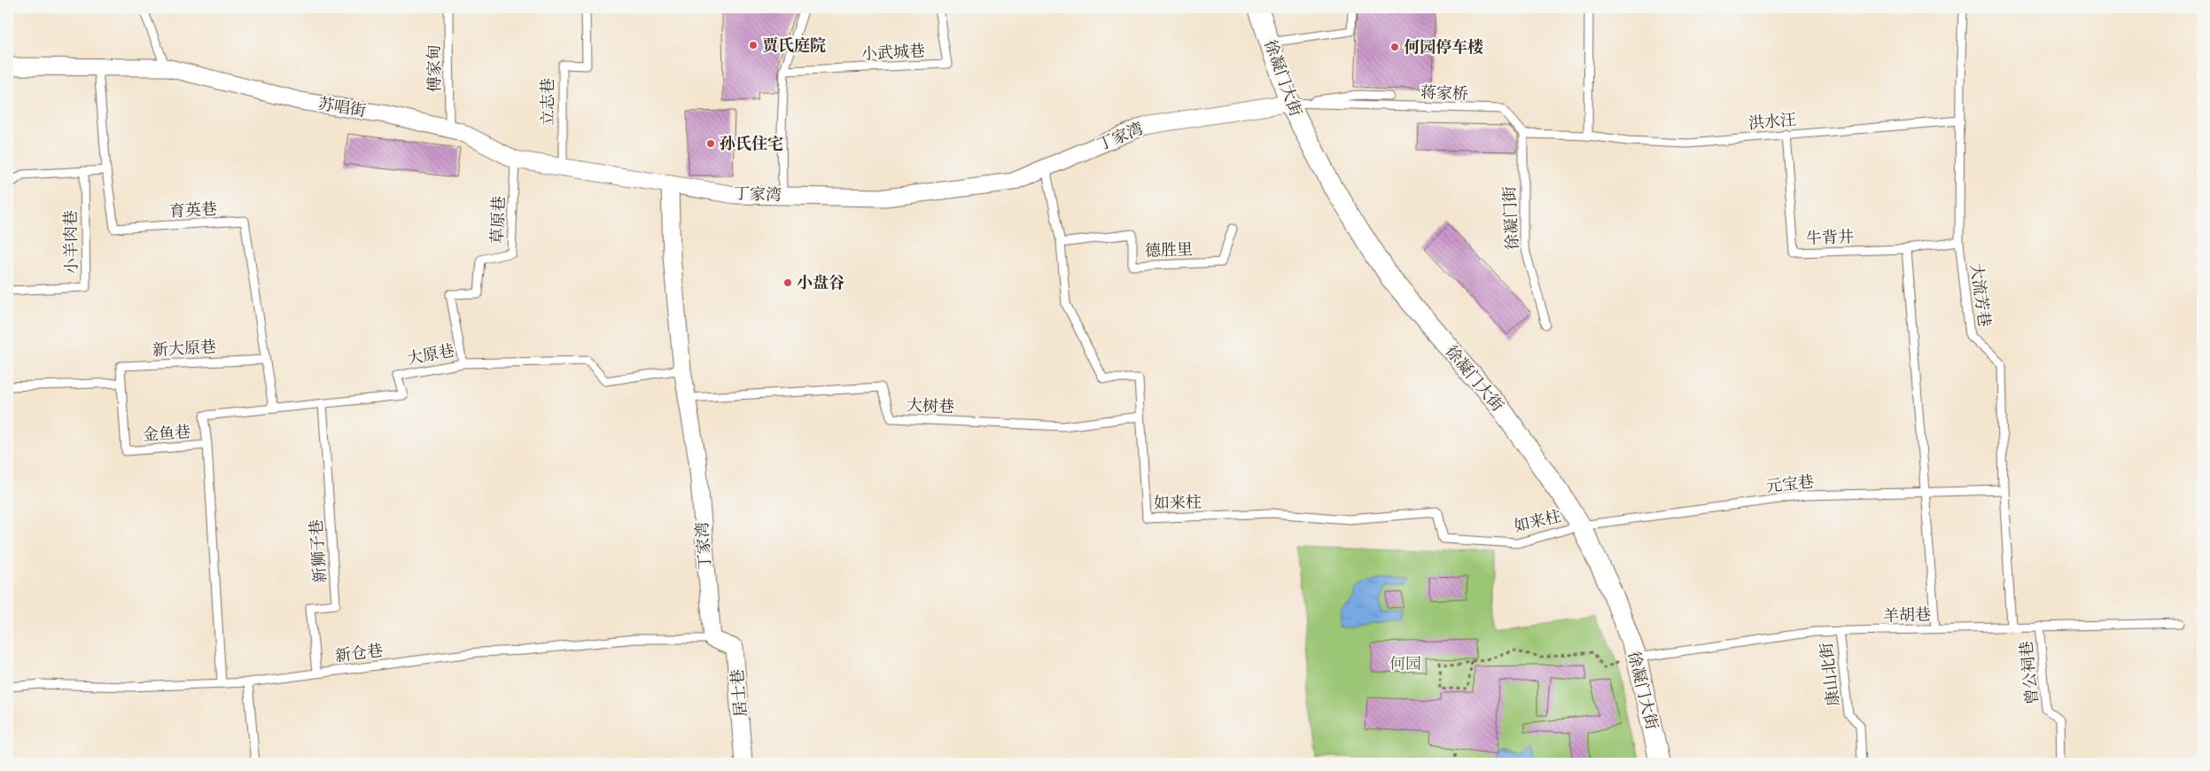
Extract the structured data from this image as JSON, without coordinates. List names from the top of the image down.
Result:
{
  "streets": {
    "street": [
      "徐凝门大街",
      "苏唱街",
      "丁家湾",
      "居士巷"
    ],
    "lane": [
      "小武城巷",
      "傅家甸",
      "蒋家桥",
      "立志巷",
      "洪水汪",
      "育英巷",
      "徐凝门街",
      "草原巷",
      "牛背井",
      "小羊肉巷",
      "德胜里",
      "大流芳巷",
      "新大原巷",
      "大原巷",
      "大树巷",
      "金鱼巷",
      "元宝巷",
      "如来柱",
      "新狮子巷",
      "羊胡巷",
      "新仓巷",
      "曾公祠巷",
      "康山北街"
    ]
  },
  "crossings": [
    ["傅家甸", "苏唱街"],
    ["徐凝门大街", "蒋家桥"],
    ["徐凝门大街", "丁家湾"],
    ["徐凝门大街", "元宝巷"],
    ["徐凝门大街", "如来柱"],
    ["徐凝门大街", "羊胡巷"],
    ["蒋家桥", "丁家湾"],
    ["蒋家桥", "徐凝门街"],
    ["立志巷", "苏唱街"],
    ["苏唱街", "丁家湾"],
    ["苏唱街", "育英巷"],
    ["苏唱街", "草原巷"],
    ["洪水汪", "牛背井"],
    ["洪水汪", "大流芳巷"],
    ["丁家湾", "大原巷"],
    ["丁家湾", "大树巷"],
    ["丁家湾", "如来柱"],
    ["丁家湾", "新仓巷"],
    ["丁家湾", "居士巷"],
    ["育英巷", "新大原巷"],
    ["育英巷", "大原巷"],
    ["草原巷", "大原巷"],
    ["牛背井", "大流芳巷"],
    ["德胜里", "如来柱"],
    ["大流芳巷", "元宝巷"],
    ["大流芳巷", "羊胡巷"],
    ["新大原巷", "金鱼巷"],
    ["大原巷", "金鱼巷"],
    ["大原巷", "新狮子巷"],
    ["大树巷", "如来柱"],
    ["金鱼巷", "新仓巷"],
    ["元宝巷", "如来柱"],
    ["新狮子巷", "新仓巷"],
    ["羊胡巷", "曾公祠巷"],
    ["羊胡巷", "康山北街"],
    ["新仓巷", "居士巷"]
  ],
  "parks": ["何园"],
  "places": [
    "贾氏庭院",
    "何园停车楼",
    "孙氏住宅",
    "小盘谷"
  ]
}
